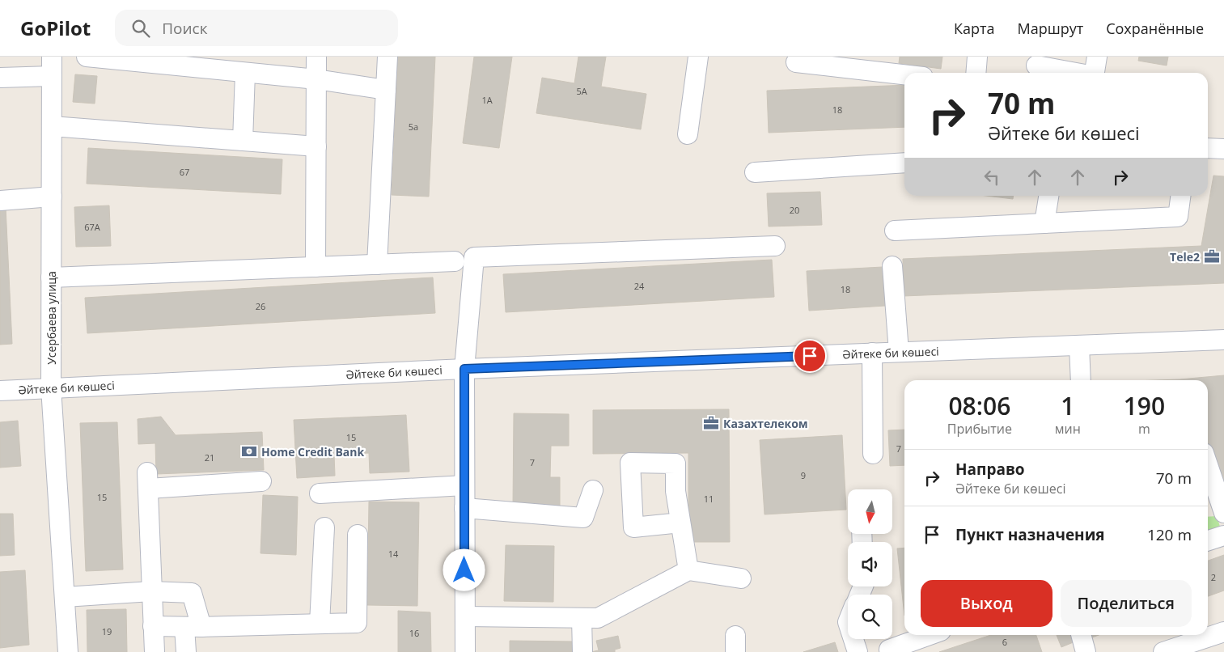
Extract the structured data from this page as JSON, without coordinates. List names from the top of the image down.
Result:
{
  "streets": {
    "street": ["Усербаева улица", "Әйтеке би көшесі"]
  },
  "crossings": [
    ["Усербаева улица", "Әйтеке би көшесі"]
  ],
  "places": {
    "office": ["Tele2", "Казахтелеком"],
    "bank": ["Home Credit Bank"]
  },
  "house_numbers": [
    "5А",
    "1А",
    "18",
    "5а",
    "67",
    "20",
    "67А",
    "24",
    "18",
    "26",
    "15",
    "7",
    "21",
    "7",
    "9",
    "15",
    "11",
    "14",
    "2",
    "19",
    "16",
    "6"
  ],
  "north": "bottom",
  "page": {
    "header": "GoPilot",
    "search": "Поиск",
    "nav": ["Карта", "Маршрут", "Сохранённые"],
    "turn": ["70 m", "Әйтеке би көшесі"],
    "eta": [
      "08:06",
      "Прибытие",
      "1",
      "мин",
      "190",
      "m"
    ],
    "list": [
      {
        "name": "Направо",
        "note": "Әйтеке би көшесі",
        "value": "70 m"
      },
      {
        "name": "Пункт назначения",
        "value": "120 m"
      }
    ],
    "buttons": ["Выход", "Поделиться"]
  }
}
